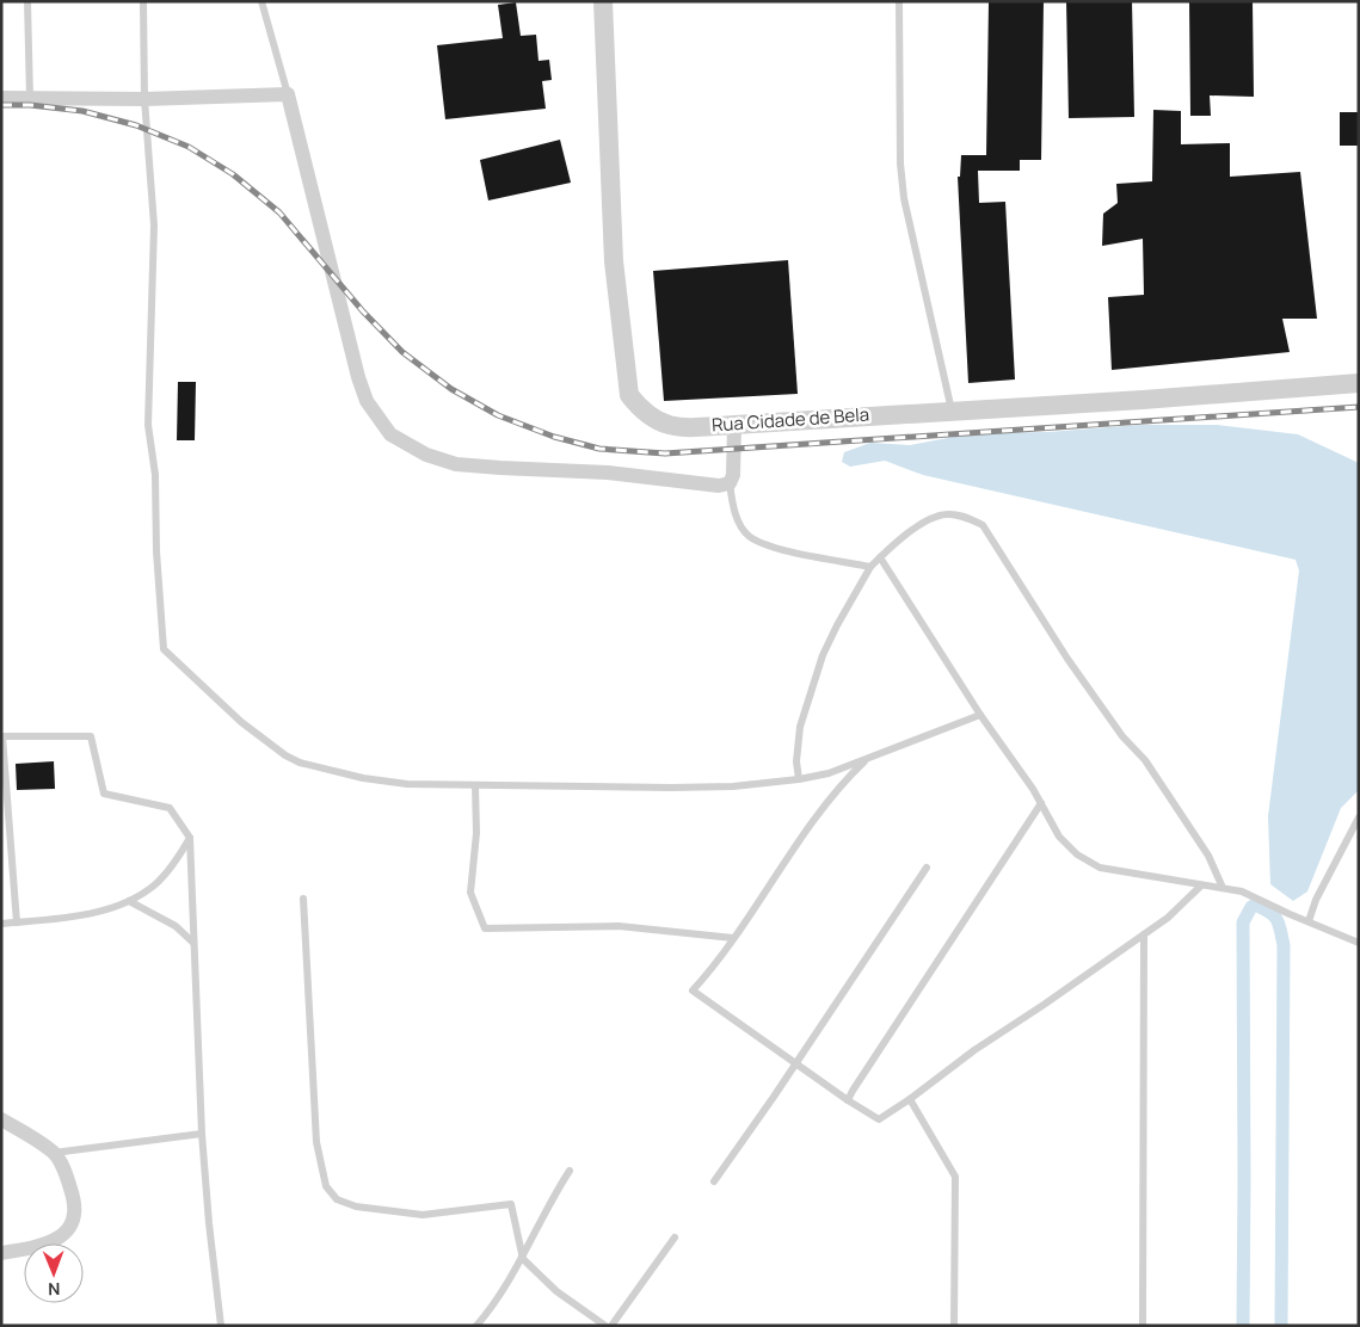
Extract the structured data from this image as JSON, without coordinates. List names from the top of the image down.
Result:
{
  "streets": {
    "street": ["Rua Cidade de Bela"]
  },
  "north": "bottom"
}
